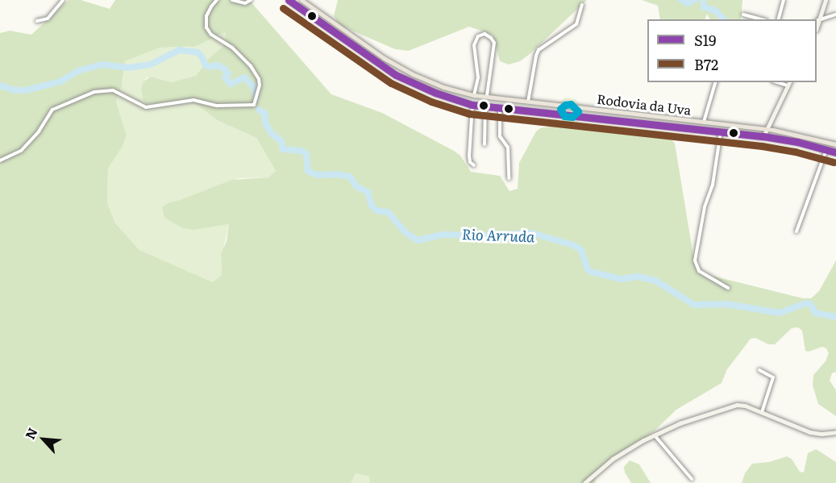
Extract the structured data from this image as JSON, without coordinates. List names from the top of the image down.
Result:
{
  "streets": {
    "main road": ["Rodovia da Uva"]
  },
  "water": ["Rio Arruda"],
  "lines": ["transit line S19", "transit line B72"],
  "legend": ["S19", "B72"],
  "north": "top left"
}
